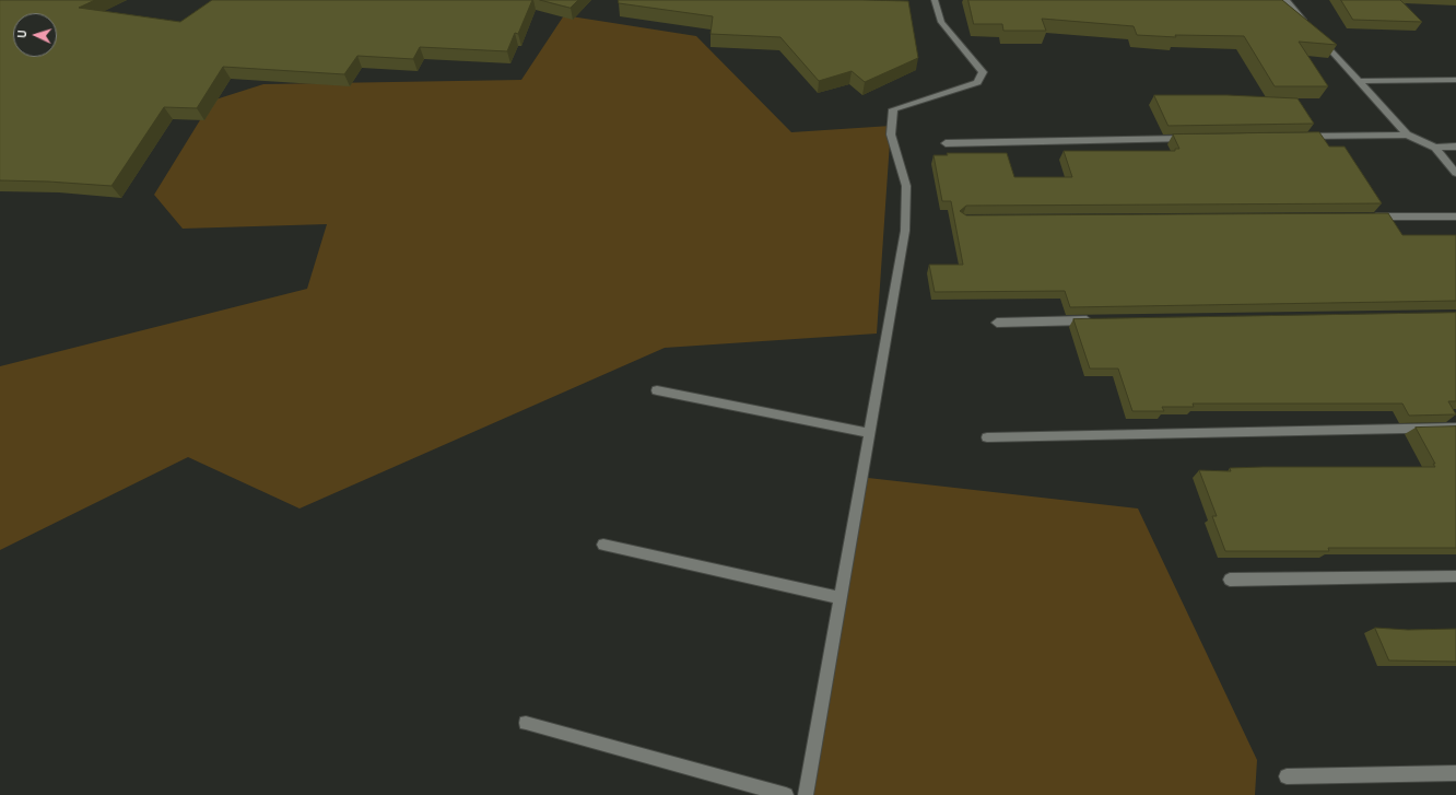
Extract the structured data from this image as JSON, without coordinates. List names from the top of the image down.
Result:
{
  "north": "left"
}
